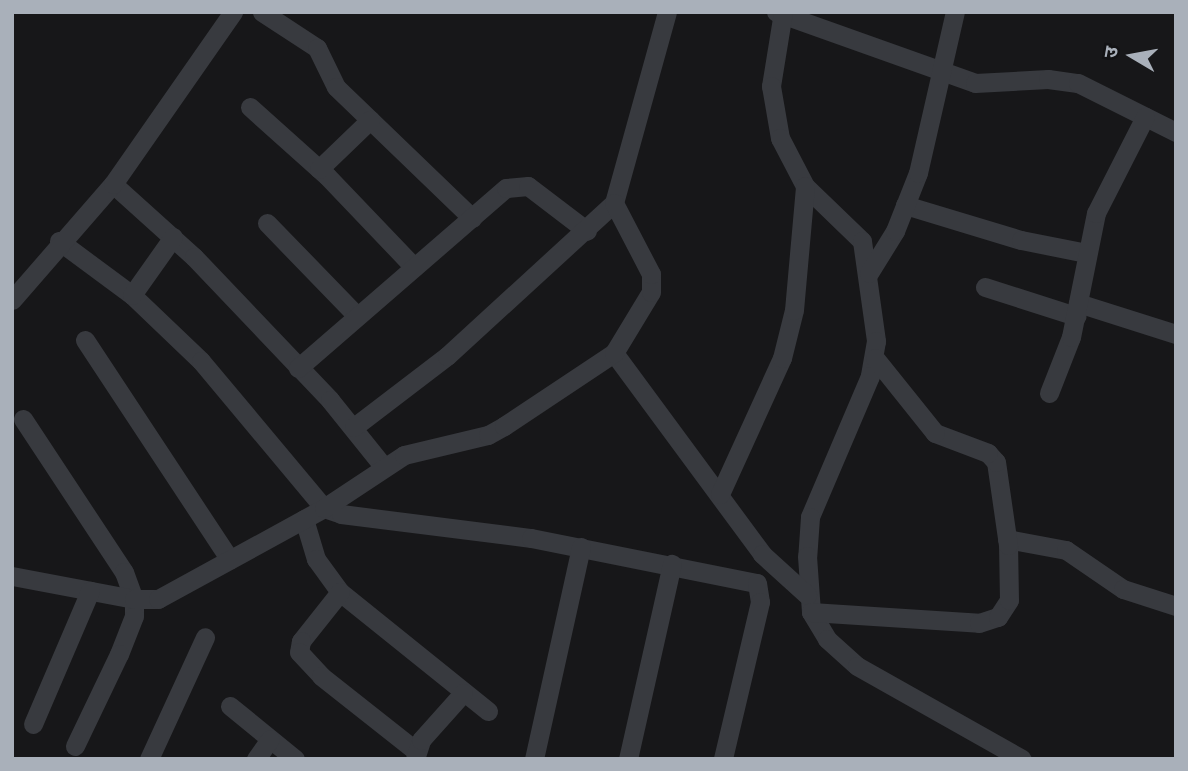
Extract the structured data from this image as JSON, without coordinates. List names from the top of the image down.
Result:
{
  "north": "left"
}
